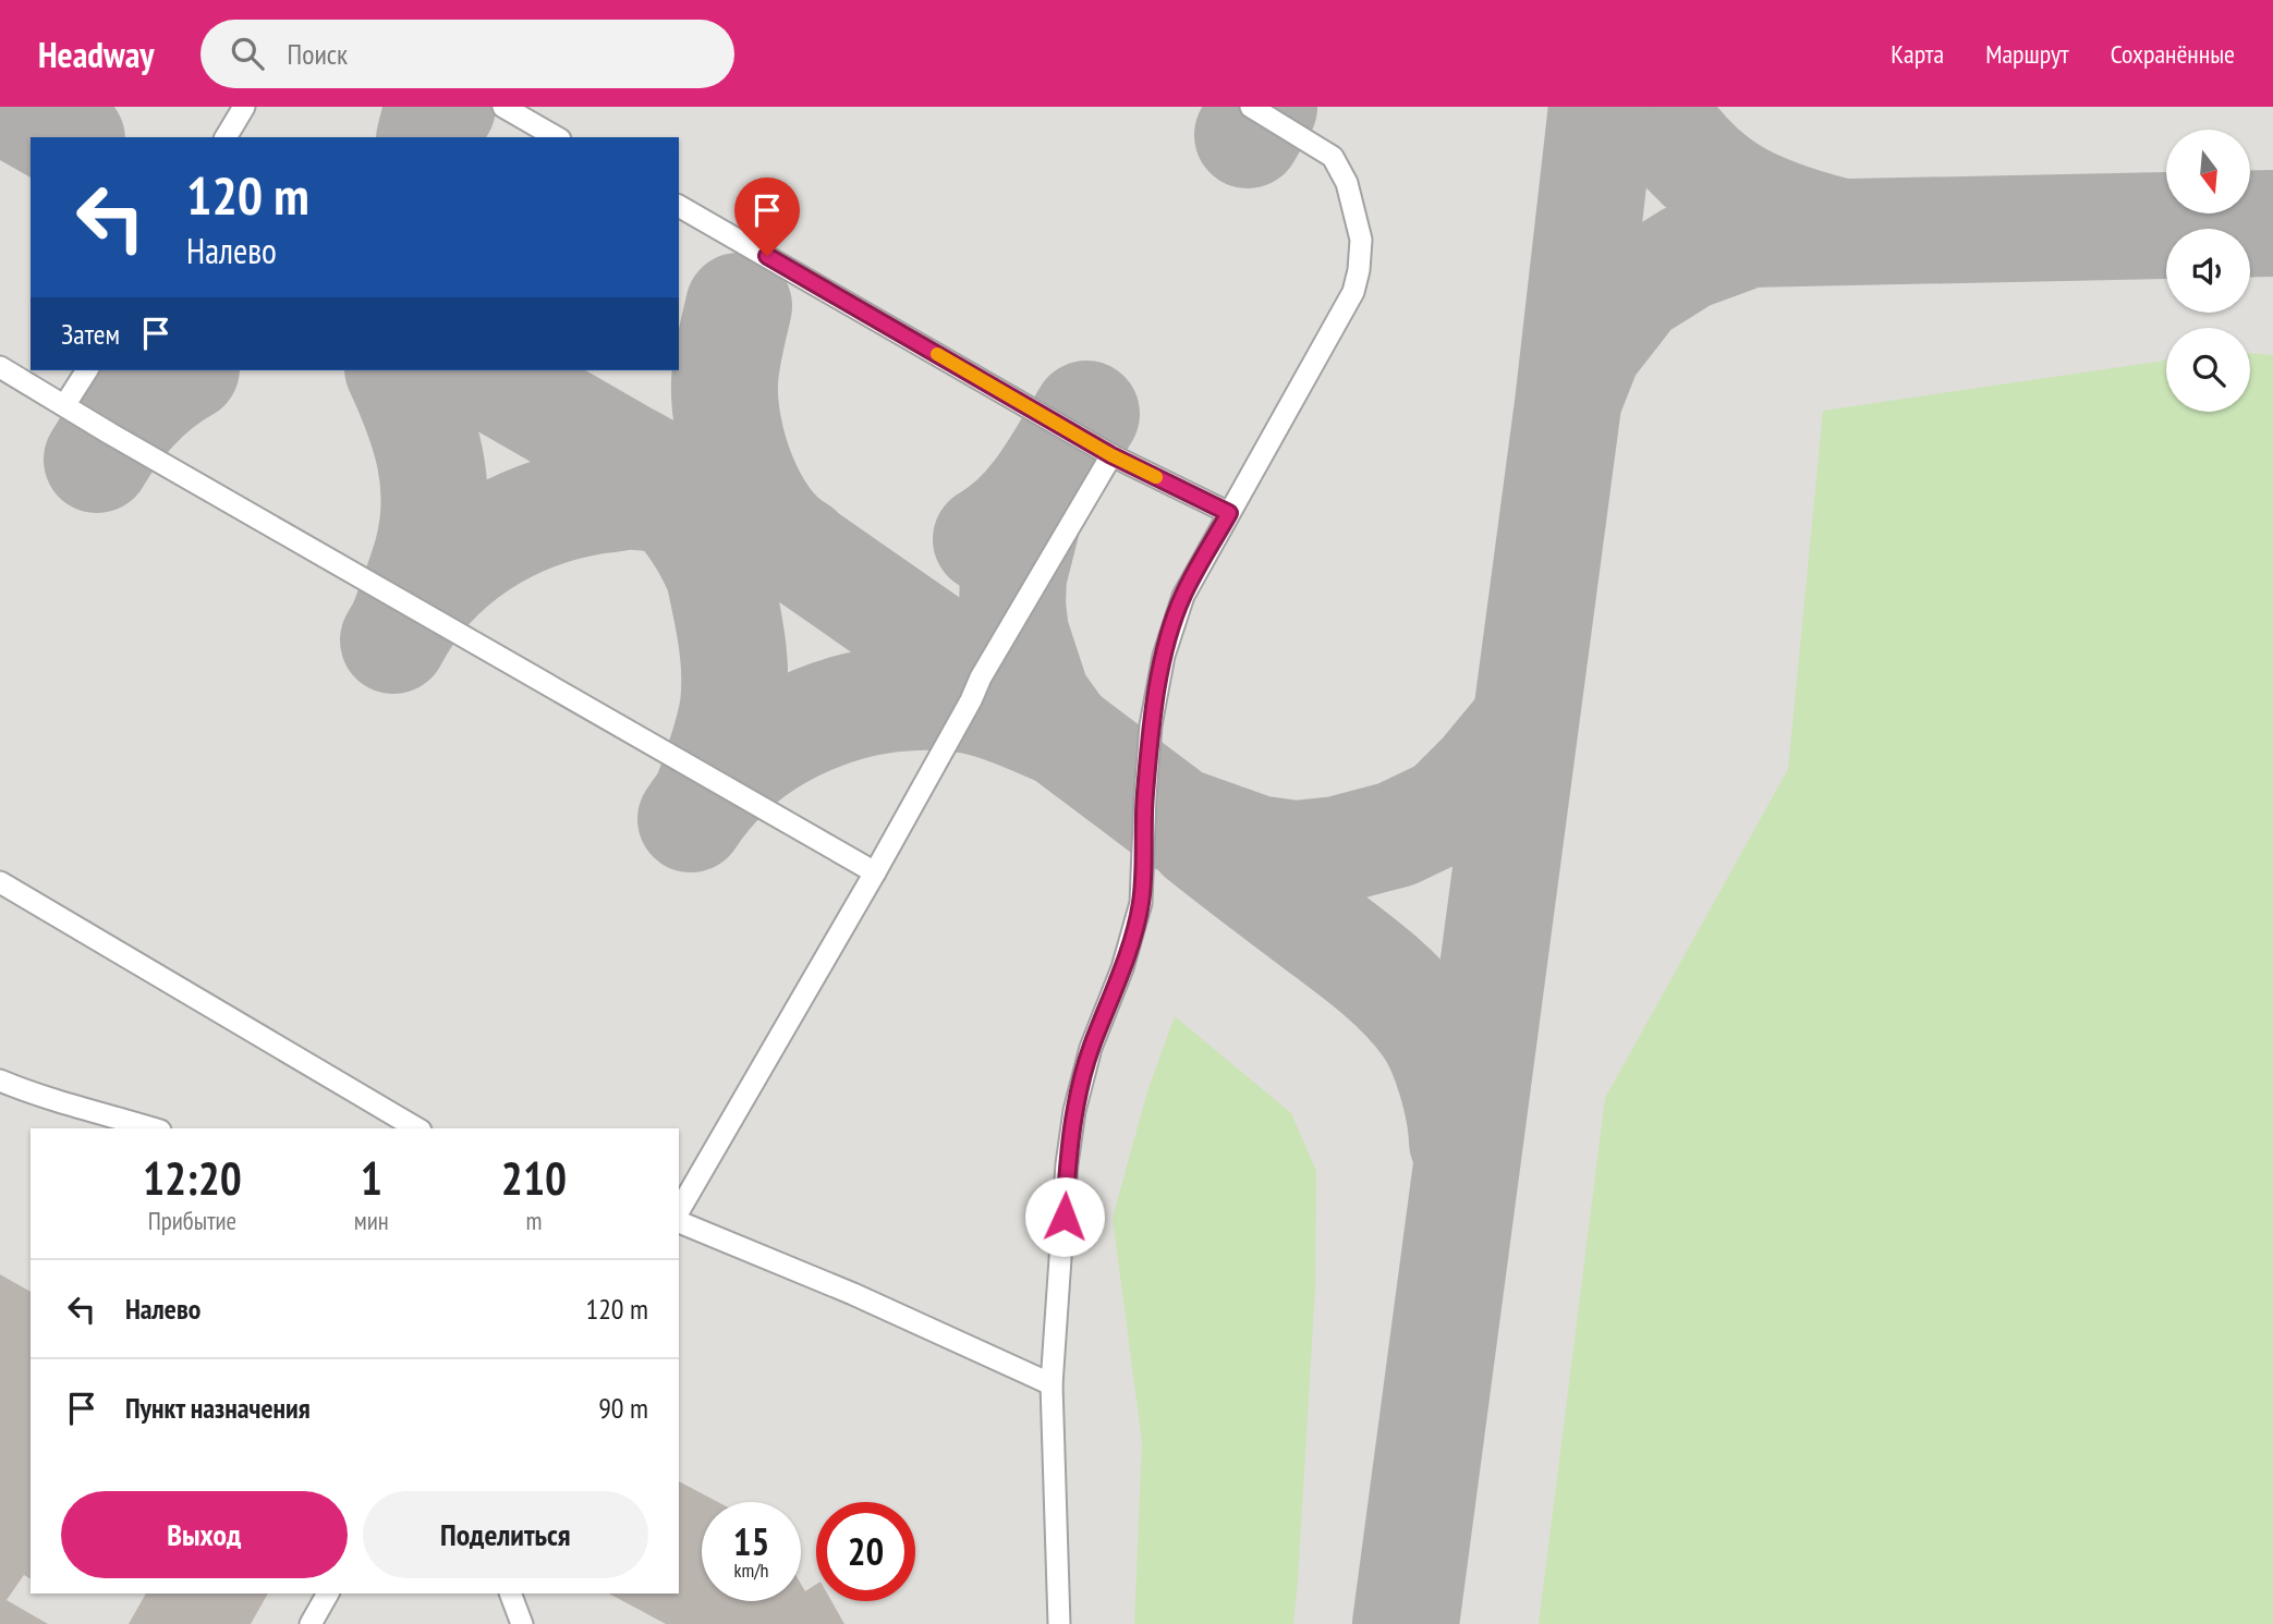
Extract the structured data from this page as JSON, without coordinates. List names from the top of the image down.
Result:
{
  "north": "bottom",
  "page": {
    "header": "Headway",
    "search": "Поиск",
    "nav": ["Карта", "Маршрут", "Сохранённые"],
    "turn": ["120 m", "Налево"],
    "then": "Затем",
    "eta": [
      "12:20",
      "Прибытие",
      "1",
      "мин",
      "210",
      "m"
    ],
    "list": [
      {
        "name": "Налево",
        "value": "120 m"
      },
      {
        "name": "Пункт назначения",
        "value": "90 m"
      }
    ],
    "buttons": ["Выход", "Поделиться"],
    "speed": "15 km/h",
    "limit": "20"
  }
}
